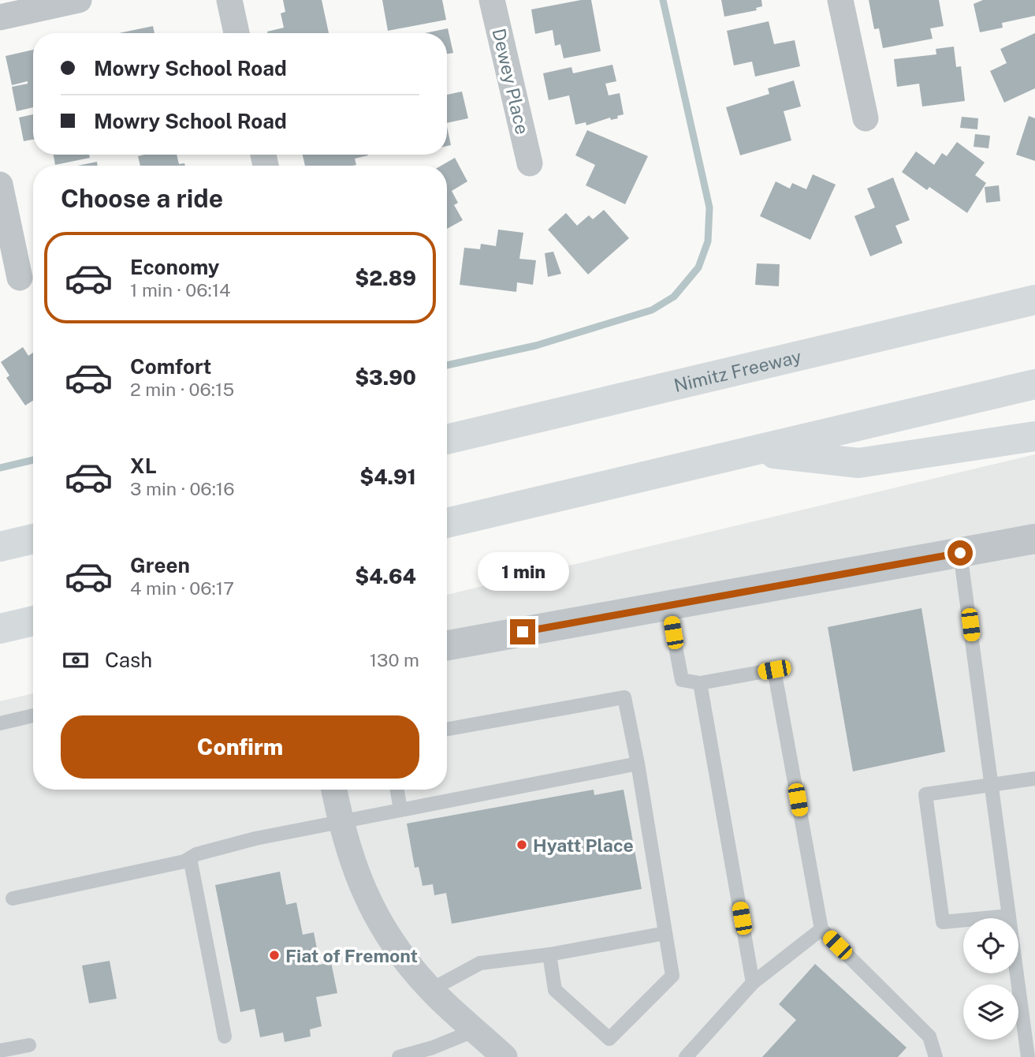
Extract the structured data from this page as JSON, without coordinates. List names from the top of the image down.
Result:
{
  "streets": {
    "highway": ["Nimitz Freeway"],
    "street": ["Dewey Place"]
  },
  "places": ["Hyatt Place", "Fiat of Fremont"],
  "page": {
    "banner": ["Mowry School Road", "Mowry School Road"],
    "heading": "Choose a ride",
    "list": [
      {
        "name": "Economy",
        "note": "1 min · 06:14",
        "value": "$2.89"
      },
      {
        "name": "Comfort",
        "note": "2 min · 06:15",
        "value": "$3.90"
      },
      {
        "name": "XL",
        "note": "3 min · 06:16",
        "value": "$4.91"
      },
      {
        "name": "Green",
        "note": "4 min · 06:17",
        "value": "$4.64"
      }
    ],
    "bubble": "1 min",
    "pay": ["Cash", "130 m"],
    "buttons": "Confirm"
  }
}
